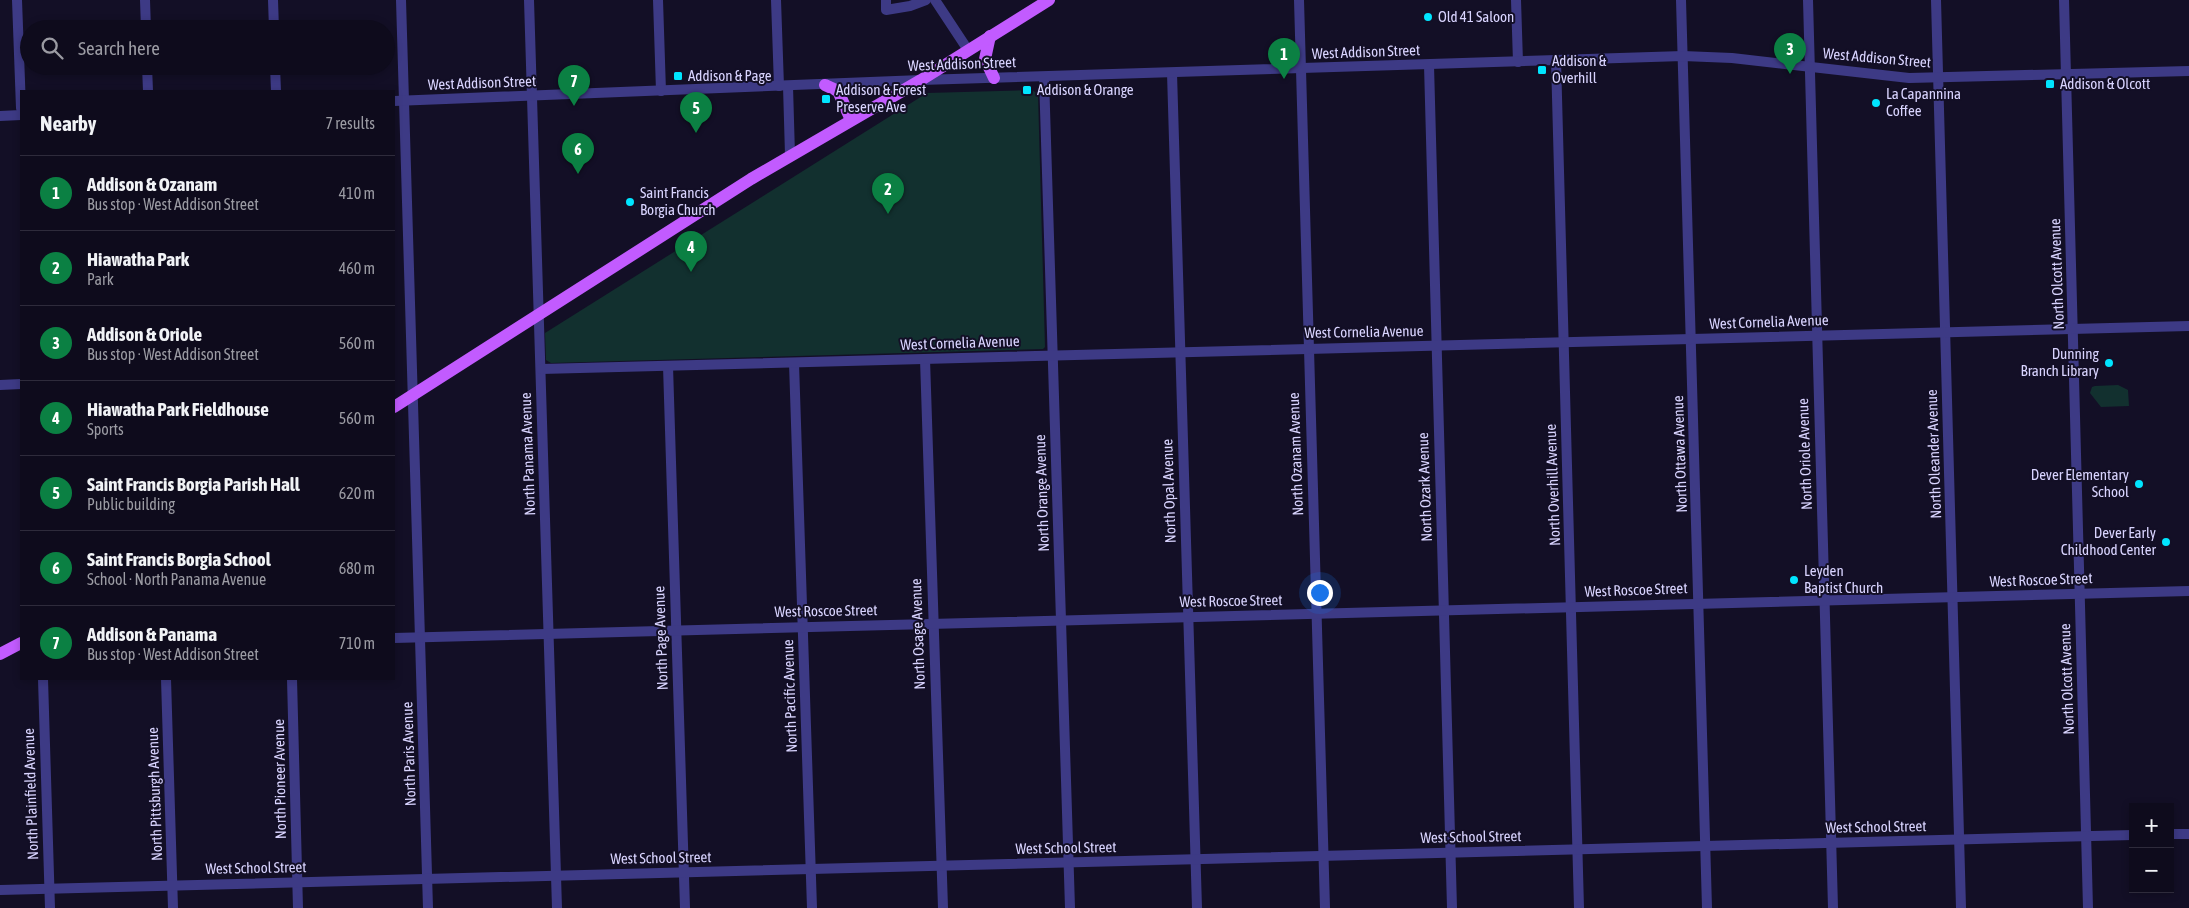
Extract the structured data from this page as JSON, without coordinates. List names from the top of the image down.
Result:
{
  "streets": {
    "street": [
      "West Addison Street",
      "North Olcott Avenue",
      "West Cornelia Avenue",
      "North Panama Avenue",
      "North Ozanam Avenue",
      "North Ottawa Avenue",
      "North Oriole Avenue",
      "North Oleander Avenue",
      "North Overhill Avenue",
      "North Ozark Avenue",
      "North Opal Avenue",
      "North Orange Avenue",
      "West Roscoe Street",
      "North Osage Avenue",
      "North Page Avenue",
      "North Pacific Avenue",
      "North Paris Avenue",
      "North Pioneer Avenue",
      "North Plainfield Avenue",
      "North Pittsburgh Avenue",
      "West School Street"
    ]
  },
  "crossings": [
    ["West Addison Street", "North Olcott Avenue"],
    ["West Addison Street", "North Panama Avenue"],
    ["West Addison Street", "North Ozanam Avenue"],
    ["West Addison Street", "North Ottawa Avenue"],
    ["West Addison Street", "North Oriole Avenue"],
    ["West Addison Street", "North Oleander Avenue"],
    ["West Addison Street", "North Overhill Avenue"],
    ["West Addison Street", "North Ozark Avenue"],
    ["West Addison Street", "North Opal Avenue"],
    ["West Addison Street", "North Orange Avenue"],
    ["West Addison Street", "North Paris Avenue"],
    ["North Olcott Avenue", "West Cornelia Avenue"],
    ["North Olcott Avenue", "West Roscoe Street"],
    ["North Olcott Avenue", "West School Street"],
    ["West Cornelia Avenue", "North Panama Avenue"],
    ["West Cornelia Avenue", "North Ozanam Avenue"],
    ["West Cornelia Avenue", "North Ottawa Avenue"],
    ["West Cornelia Avenue", "North Oriole Avenue"],
    ["West Cornelia Avenue", "North Oleander Avenue"],
    ["West Cornelia Avenue", "North Overhill Avenue"],
    ["West Cornelia Avenue", "North Ozark Avenue"],
    ["West Cornelia Avenue", "North Opal Avenue"],
    ["West Cornelia Avenue", "North Orange Avenue"],
    ["West Cornelia Avenue", "North Osage Avenue"],
    ["West Cornelia Avenue", "North Page Avenue"],
    ["West Cornelia Avenue", "North Pacific Avenue"],
    ["North Panama Avenue", "West Roscoe Street"],
    ["North Panama Avenue", "West School Street"],
    ["North Ozanam Avenue", "West Roscoe Street"],
    ["North Ozanam Avenue", "West School Street"],
    ["North Ottawa Avenue", "West Roscoe Street"],
    ["North Ottawa Avenue", "West School Street"],
    ["North Oriole Avenue", "West Roscoe Street"],
    ["North Oriole Avenue", "West School Street"],
    ["North Oleander Avenue", "West Roscoe Street"],
    ["North Oleander Avenue", "West School Street"],
    ["North Overhill Avenue", "West Roscoe Street"],
    ["North Overhill Avenue", "West School Street"],
    ["North Ozark Avenue", "West Roscoe Street"],
    ["North Ozark Avenue", "West School Street"],
    ["North Opal Avenue", "West Roscoe Street"],
    ["North Opal Avenue", "West School Street"],
    ["North Orange Avenue", "West Roscoe Street"],
    ["North Orange Avenue", "West School Street"],
    ["West Roscoe Street", "North Osage Avenue"],
    ["West Roscoe Street", "North Page Avenue"],
    ["West Roscoe Street", "North Pacific Avenue"],
    ["West Roscoe Street", "North Paris Avenue"],
    ["North Osage Avenue", "West School Street"],
    ["North Page Avenue", "West School Street"],
    ["North Pacific Avenue", "West School Street"],
    ["North Paris Avenue", "West School Street"],
    ["North Pioneer Avenue", "West School Street"],
    ["North Plainfield Avenue", "West School Street"],
    ["North Pittsburgh Avenue", "West School Street"]
  ],
  "places": {
    "other": [
      "Old 41 Saloon",
      "La Capannina Coffee",
      "Saint Francis Borgia Church",
      "Dunning Branch Library",
      "Dever Elementary School",
      "Dever Early Childhood Center",
      "Leyden Baptist Church"
    ],
    "transit": [
      "Addison & Overhill",
      "Addison & Page",
      "Addison & Olcott",
      "Addison & Orange",
      "Addison & Forest Preserve Ave"
    ]
  },
  "page": {
    "search": "Search here",
    "pins": [
      "3",
      "1",
      "7",
      "5",
      "6",
      "2",
      "4"
    ],
    "heading": ["Nearby", "7 results"],
    "list": [
      {
        "mark": "1",
        "name": "Addison & Ozanam",
        "note": "Bus stop · West Addison Street",
        "value": "410 m"
      },
      {
        "mark": "2",
        "name": "Hiawatha Park",
        "note": "Park",
        "value": "460 m"
      },
      {
        "mark": "3",
        "name": "Addison & Oriole",
        "note": "Bus stop · West Addison Street",
        "value": "560 m"
      },
      {
        "mark": "4",
        "name": "Hiawatha Park Fieldhouse",
        "note": "Sports",
        "value": "560 m"
      },
      {
        "mark": "5",
        "name": "Saint Francis Borgia Parish Hall",
        "note": "Public building",
        "value": "620 m"
      },
      {
        "mark": "6",
        "name": "Saint Francis Borgia School",
        "note": "School · North Panama Avenue",
        "value": "680 m"
      },
      {
        "mark": "7",
        "name": "Addison & Panama",
        "note": "Bus stop · West Addison Street",
        "value": "710 m"
      }
    ],
    "map_buttons": ["+", "−"]
  }
}
